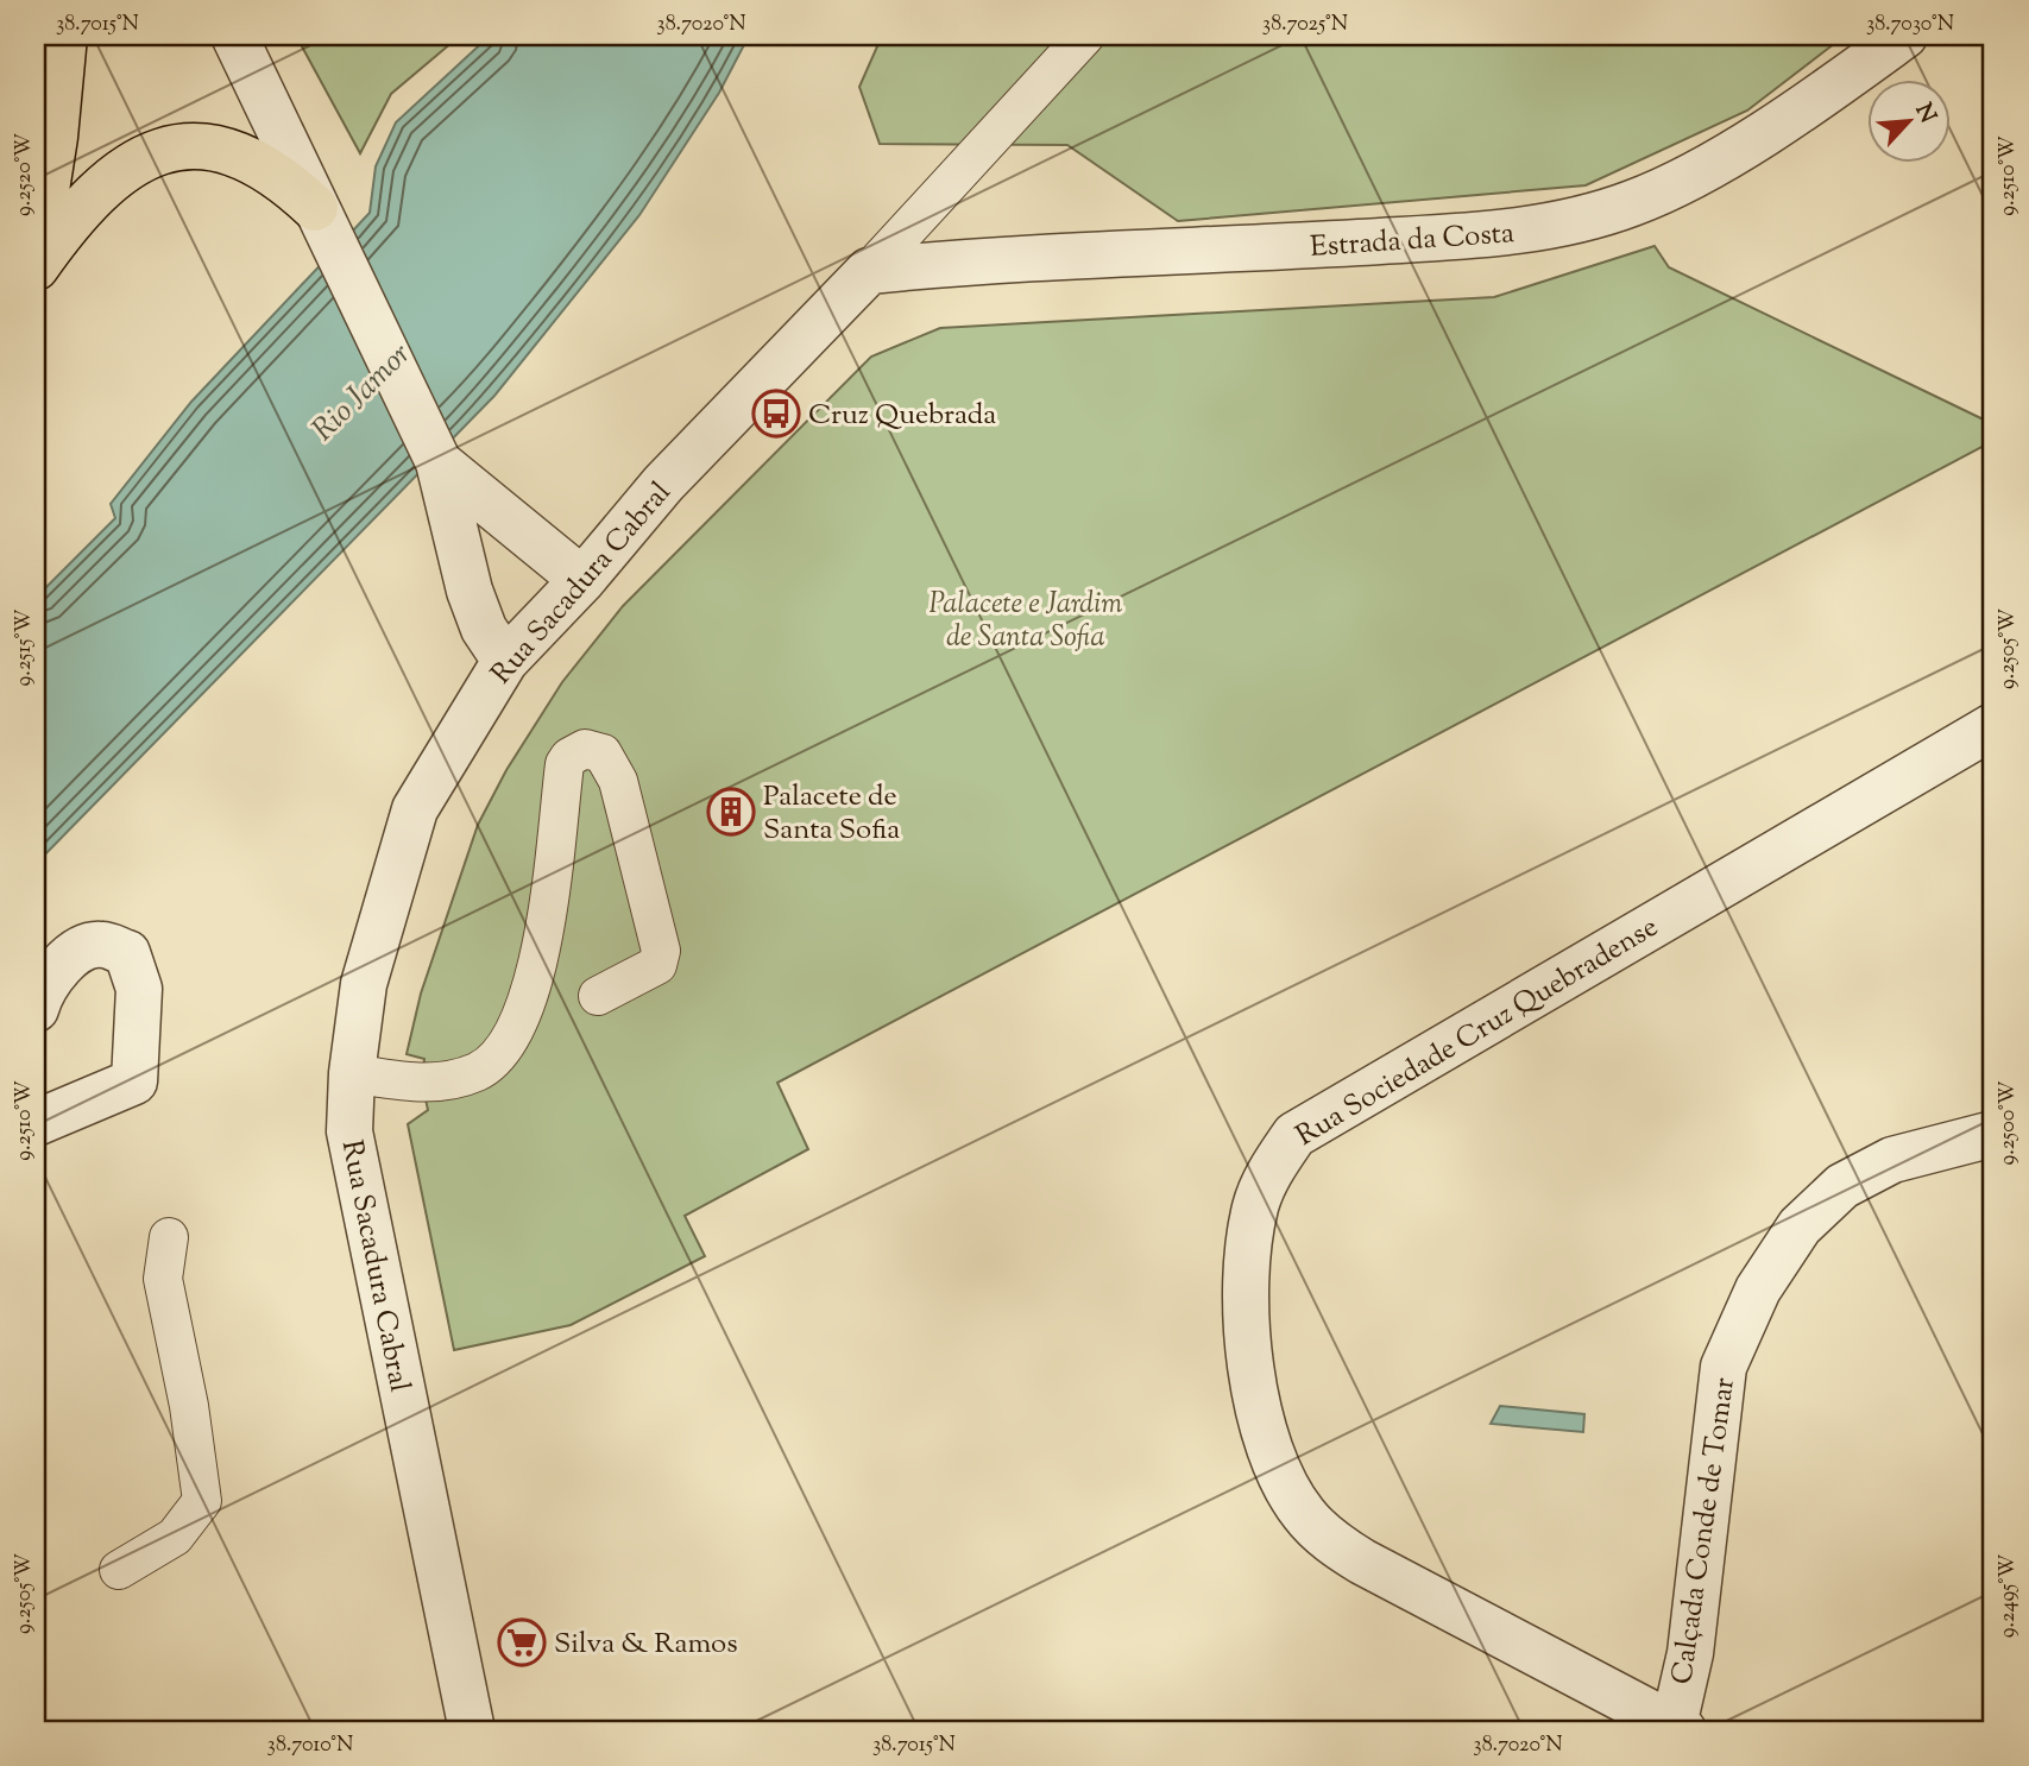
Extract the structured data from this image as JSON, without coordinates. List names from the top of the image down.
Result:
{
  "streets": {
    "street": [
      "Estrada da Costa",
      "Rua Sacadura Cabral",
      "Rua Sociedade Cruz Quebradense",
      "Calçada Conde de Tomar"
    ]
  },
  "crossings": [
    ["Estrada da Costa", "Rua Sacadura Cabral"],
    ["Rua Sociedade Cruz Quebradense", "Calçada Conde de Tomar"]
  ],
  "water": ["Rio Jamor"],
  "parks": ["Palacete e Jardim de Santa Sofia"],
  "places": {
    "bus stop": ["Cruz Quebrada"],
    "building": ["Palacete de Santa Sofia"],
    "supermarket": ["Silva & Ramos"]
  },
  "north": "top right",
  "coordinates": [
    "38.7015°N",
    "38.7020°N",
    "38.7025°N",
    "38.7030°N",
    "9.2520°W",
    "9.2510°W",
    "9.2515°W",
    "9.2505°W",
    "9.2500°W",
    "9.2495°W",
    "38.7010°N"
  ]
}
